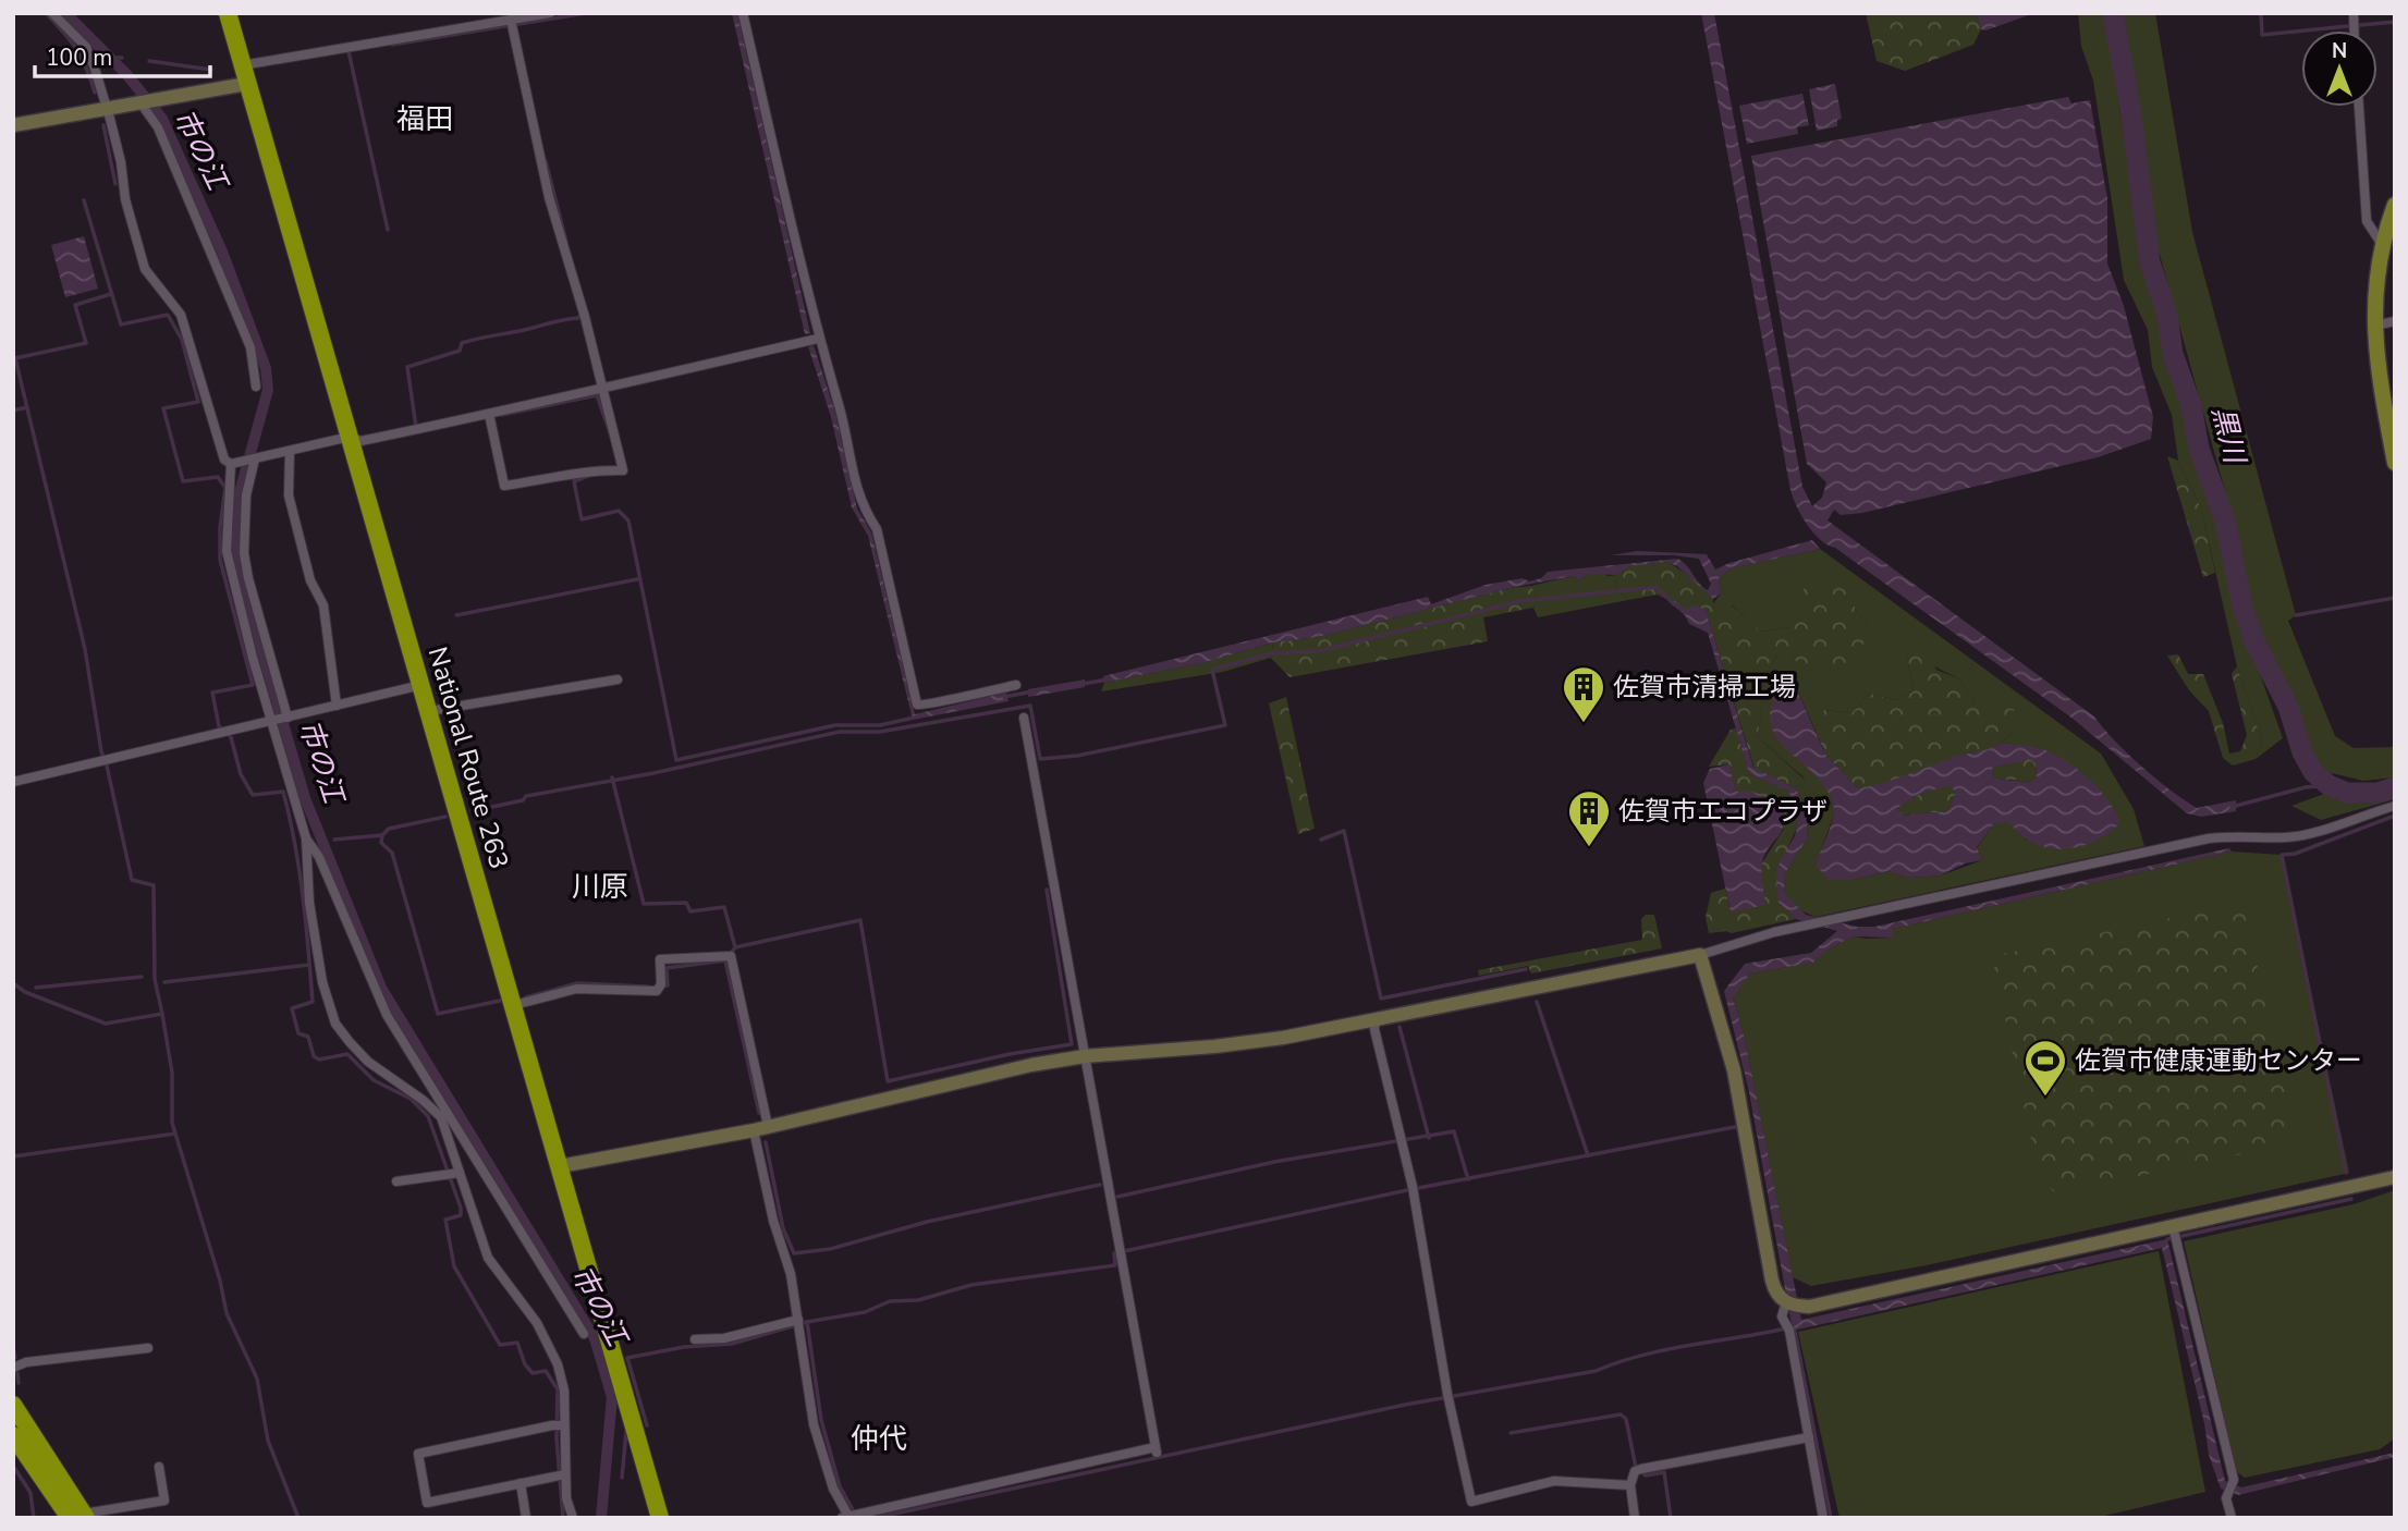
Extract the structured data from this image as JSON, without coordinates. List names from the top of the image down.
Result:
{
  "streets": {
    "highway": ["National Route 263"]
  },
  "districts": ["福田", "川原", "仲代"],
  "water": ["市の江", "黒川"],
  "places": {
    "building": ["佐賀市清掃工場", "佐賀市エコプラザ"],
    "sports": ["佐賀市健康運動センター"]
  },
  "scale_bar": "100 m",
  "north": "top"
}
